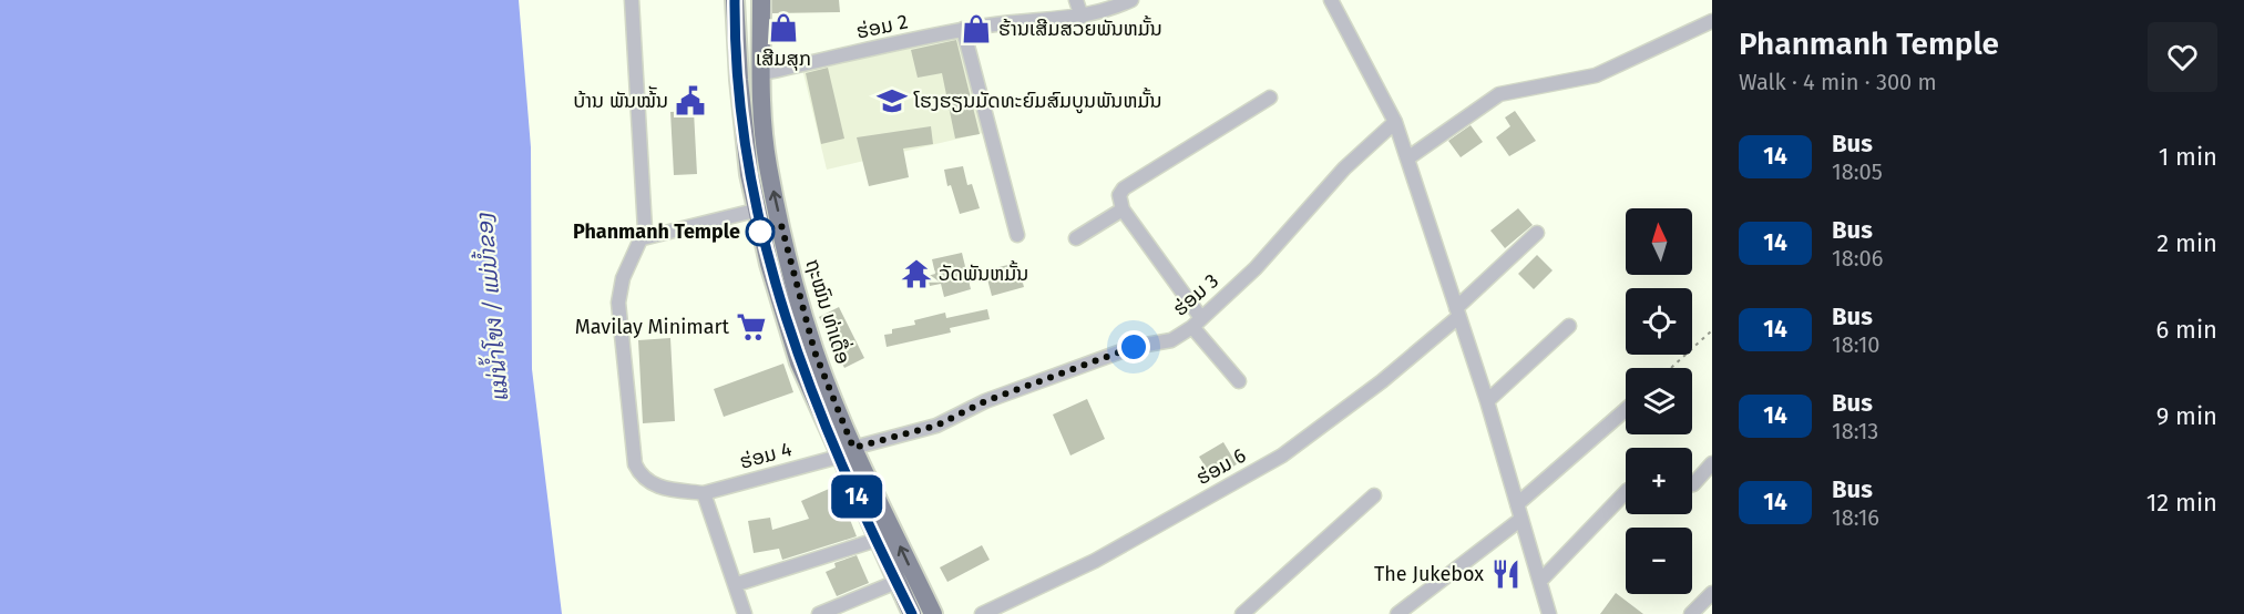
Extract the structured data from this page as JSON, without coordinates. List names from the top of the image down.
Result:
{
  "streets": {
    "main road": ["ຖະໝົນ ທ່າເດື່ອ"],
    "street": [
      "ຮ່ອມ 2",
      "ຮ່ອມ 3",
      "ຮ່ອມ 4",
      "ຮ່ອມ 6"
    ]
  },
  "crossings": [
    ["ຮ່ອມ 2", "ຖະໝົນ ທ່າເດື່ອ"],
    ["ຮ່ອມ 3", "ຖະໝົນ ທ່າເດື່ອ"],
    ["ຮ່ອມ 3", "ຮ່ອມ 4"],
    ["ຖະໝົນ ທ່າເດື່ອ", "ຮ່ອມ 4"]
  ],
  "water": ["แม่น้ำโขง / ແມ່ນ້ຳຂອງ"],
  "places": {
    "shop": ["ເສີມສຸກ", "ຮ້ານເສີມສວຍພັນຫມັ້ນ"],
    "public building": ["ບ້ານ ພັນໝ້ັນ"],
    "school or university": ["ໂຮງຮຽນມັດທະຍົມສົມບູນພັນຫມັ້ນ"],
    "other": ["Phanmanh Temple"],
    "temple": ["ວັດພັນຫມັ້ນ"],
    "supermarket": ["Mavilay Minimart"],
    "restaurant": ["The Jukebox"]
  },
  "lines": ["bus line 14"],
  "north": "top",
  "page": {
    "on_map": "14",
    "heading": ["Phanmanh Temple", "Walk · 4 min · 300 m"],
    "list": [
      {
        "mark": "14",
        "name": "Bus",
        "note": "18:05",
        "value": "1 min"
      },
      {
        "mark": "14",
        "name": "Bus",
        "note": "18:06",
        "value": "2 min"
      },
      {
        "mark": "14",
        "name": "Bus",
        "note": "18:10",
        "value": "6 min"
      },
      {
        "mark": "14",
        "name": "Bus",
        "note": "18:13",
        "value": "9 min"
      },
      {
        "mark": "14",
        "name": "Bus",
        "note": "18:16",
        "value": "12 min"
      }
    ],
    "map_buttons": ["+", "−"]
  }
}
